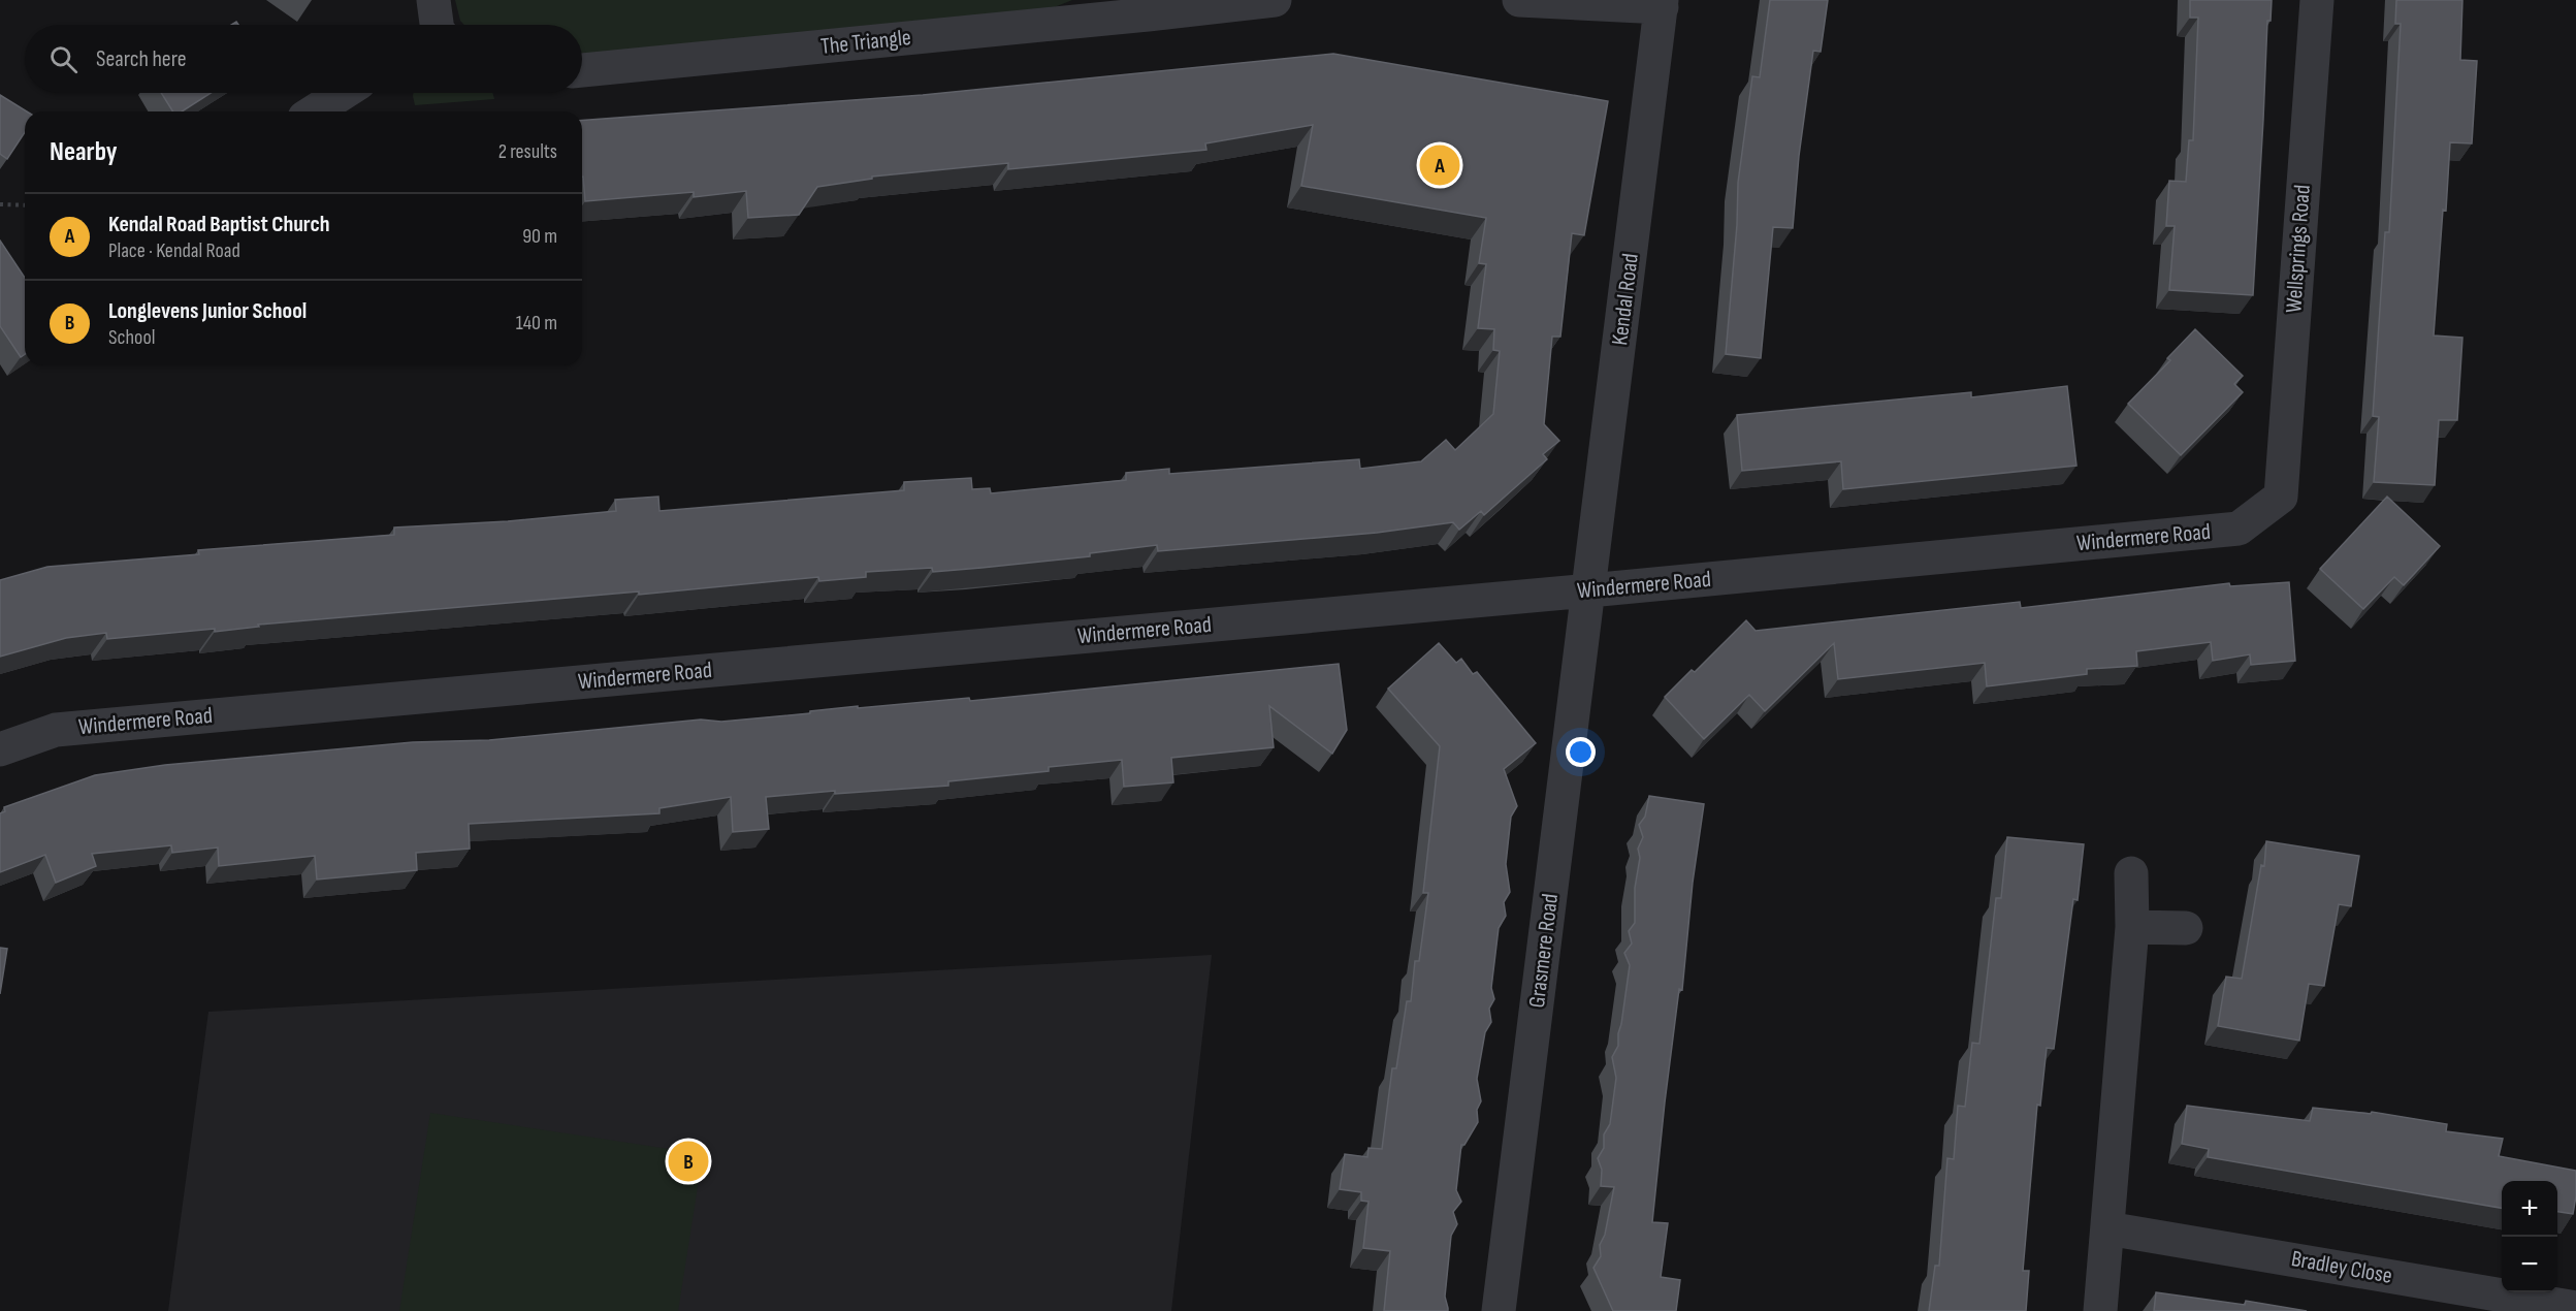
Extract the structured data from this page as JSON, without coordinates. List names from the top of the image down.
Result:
{
  "streets": {
    "street": [
      "The Triangle",
      "Wellsprings Road",
      "Kendal Road",
      "Windermere Road",
      "Grasmere Road",
      "Bradley Close"
    ]
  },
  "crossings": [
    ["Wellsprings Road", "Windermere Road"],
    ["Kendal Road", "Windermere Road"],
    ["Kendal Road", "Grasmere Road"],
    ["Windermere Road", "Grasmere Road"]
  ],
  "page": {
    "search": "Search here",
    "heading": ["Nearby", "2 results"],
    "pins": ["A", "B"],
    "list": [
      {
        "mark": "A",
        "name": "Kendal Road Baptist Church",
        "note": "Place · Kendal Road",
        "value": "90 m"
      },
      {
        "mark": "B",
        "name": "Longlevens Junior School",
        "note": "School",
        "value": "140 m"
      }
    ],
    "map_buttons": ["+", "−"]
  }
}
